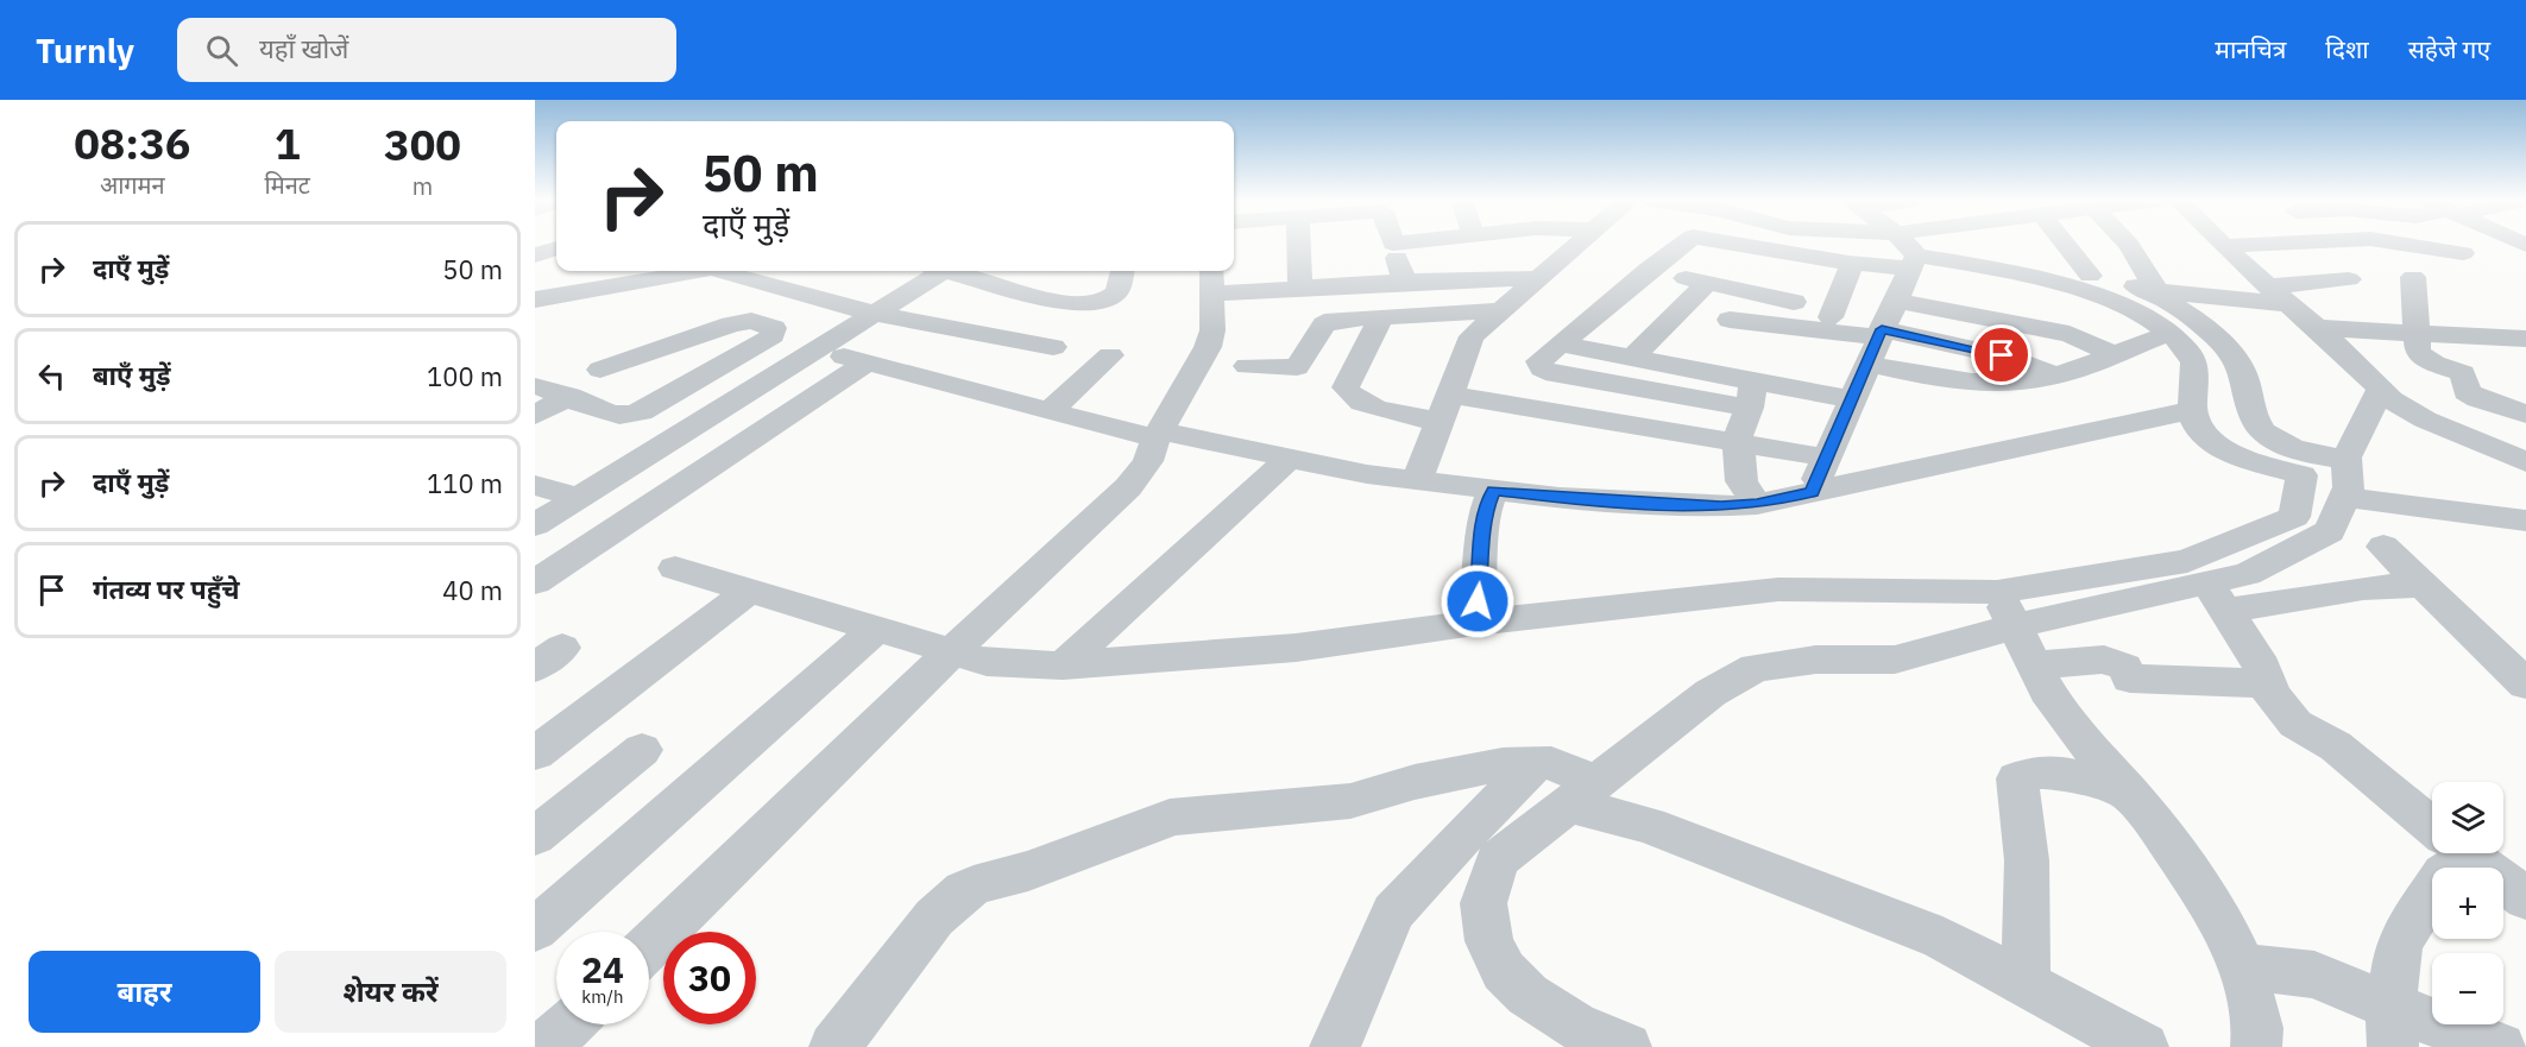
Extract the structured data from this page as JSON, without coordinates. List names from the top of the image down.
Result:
{
  "page": {
    "header": "Turnly",
    "search": "यहाँ खोजें",
    "nav": ["मानचित्र", "दिशा", "सहेजे गए"],
    "eta": [
      "08:36",
      "आगमन",
      "1",
      "मिनट",
      "300",
      "m"
    ],
    "turn": ["50 m", "दाएँ मुड़ें"],
    "list": [
      {
        "name": "दाएँ मुड़ें",
        "value": "50 m"
      },
      {
        "name": "बाएँ मुड़ें",
        "value": "100 m"
      },
      {
        "name": "दाएँ मुड़ें",
        "value": "110 m"
      },
      {
        "name": "गंतव्य पर पहुँचे",
        "value": "40 m"
      }
    ],
    "map_buttons": ["+", "−"],
    "speed": "24 km/h",
    "limit": "30",
    "buttons": ["बाहर", "शेयर करें"]
  }
}
